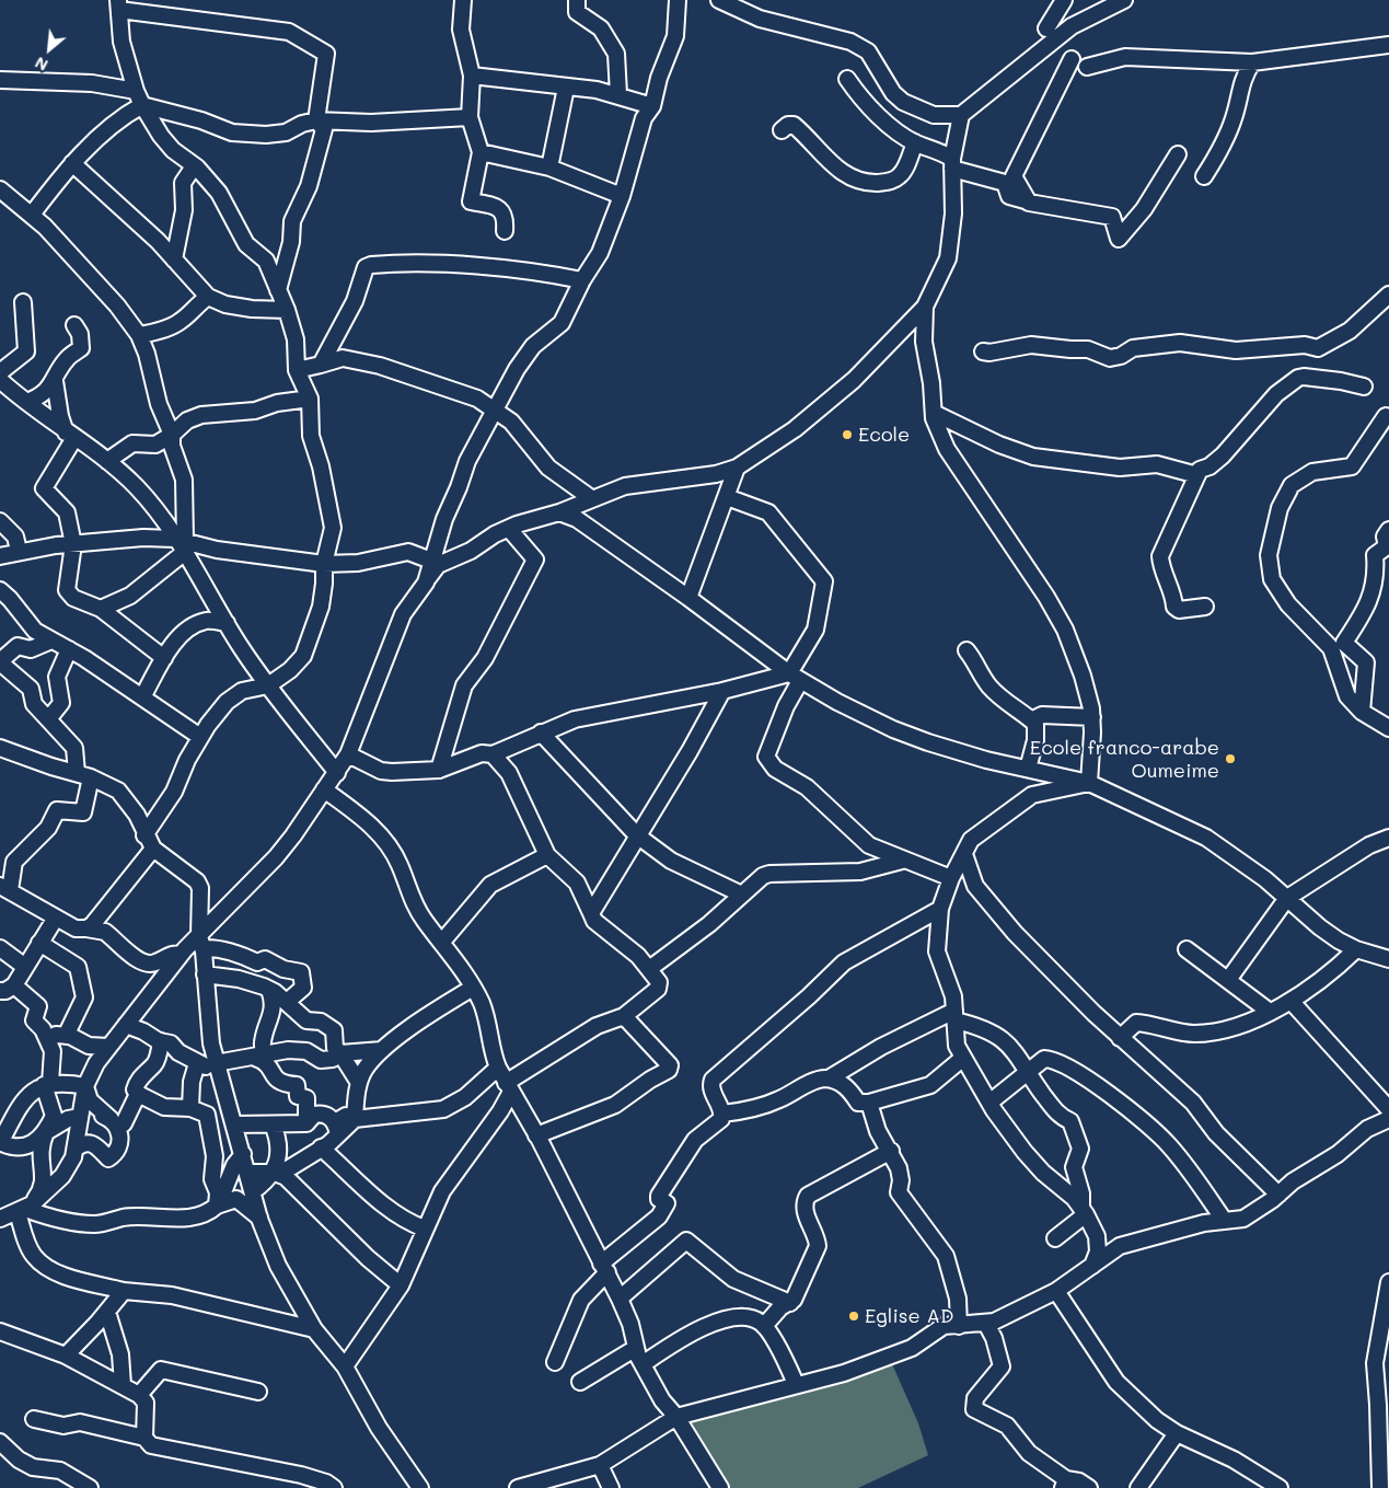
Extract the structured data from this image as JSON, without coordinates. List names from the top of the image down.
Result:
{
  "places": ["Ecole", "Ecole franco-arabe Oumeime", "Eglise AD"],
  "north": "bottom left"
}
